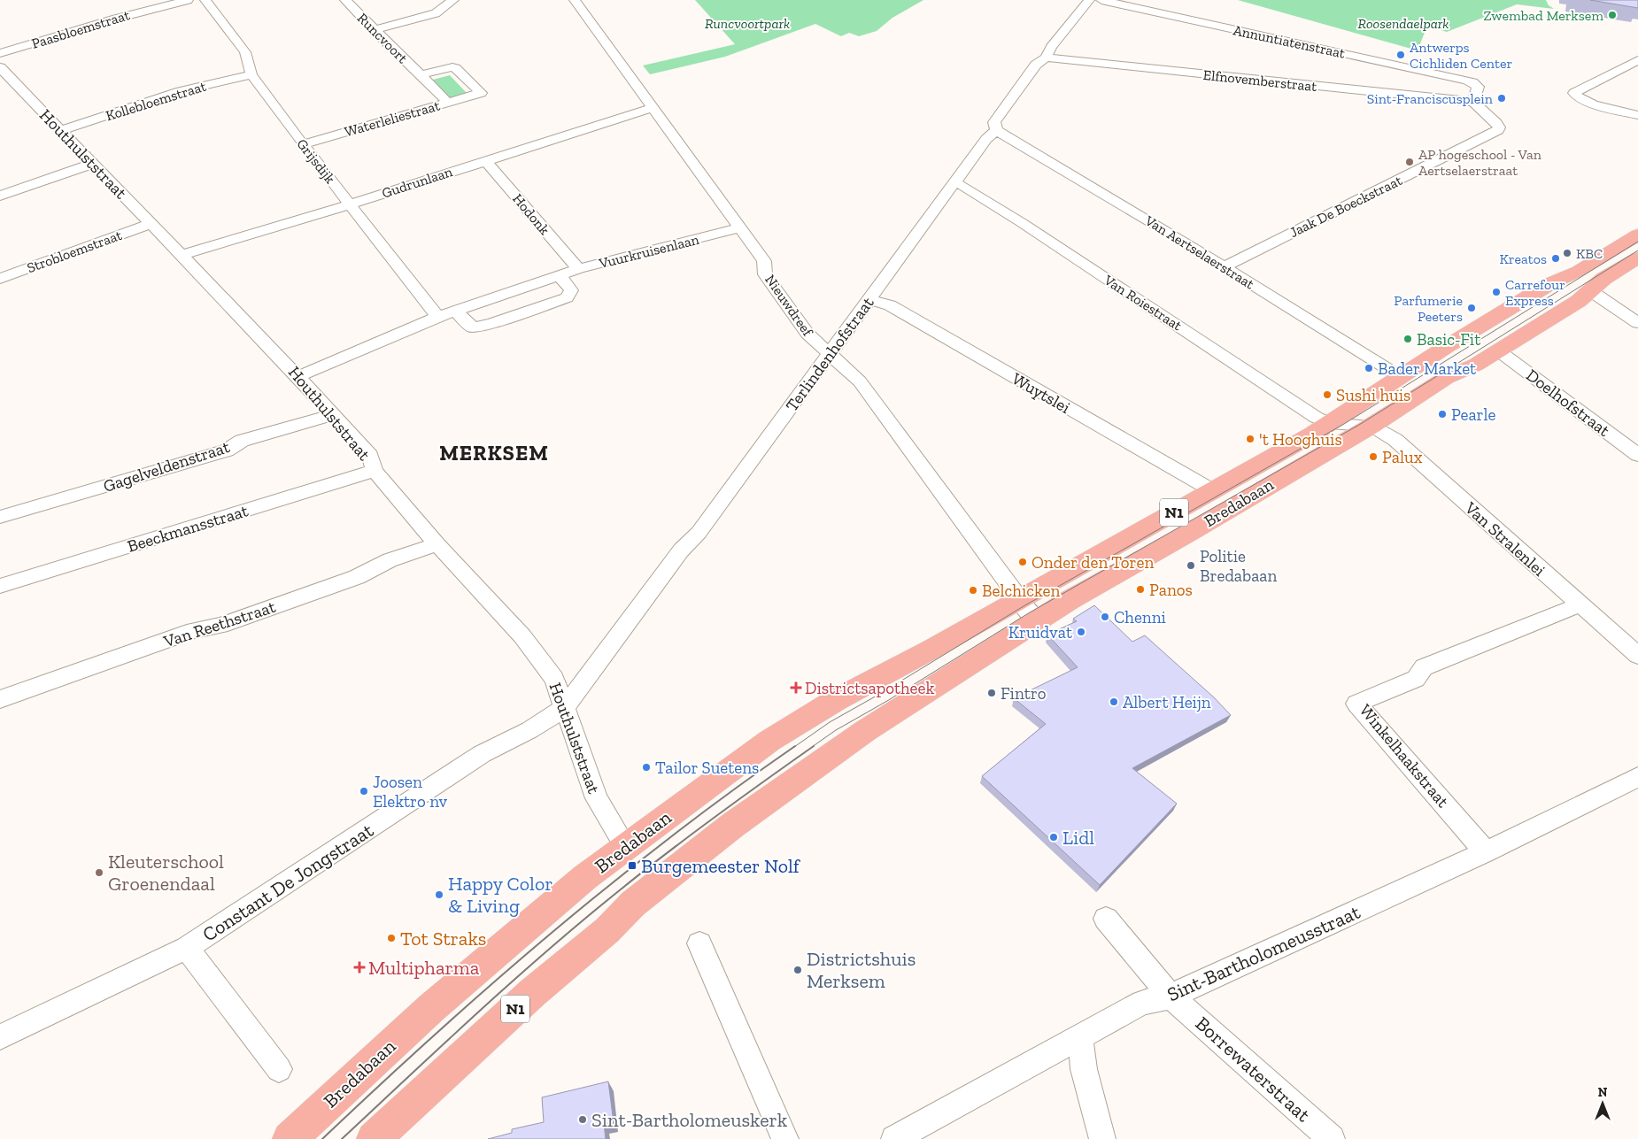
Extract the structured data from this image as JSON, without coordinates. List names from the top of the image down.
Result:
{
  "streets": {
    "main road": ["Bredabaan", "N1"],
    "street": [
      "Paasbloemstraat",
      "Runcvoort",
      "Annuntiatenstraat",
      "Elfnovemberstraat",
      "Kollebloemstraat",
      "Waterleliestraat",
      "Houthulststraat",
      "Grijsdijk",
      "Gudrunlaan",
      "Jaak De Boeckstraat",
      "Hodonk",
      "Strobloemstraat",
      "Vuurkruisenlaan",
      "Van Aertselaerstraat",
      "Van Roiestraat",
      "Nieuwdreef",
      "Terlindenhofstraat",
      "Wuytslei",
      "Doelhofstraat",
      "Gagelveldenstraat",
      "Beeckmansstraat",
      "Van Stralenlei",
      "Van Reethstraat",
      "Winkelhaakstraat",
      "Constant De Jongstraat",
      "Sint-Bartholomeusstraat",
      "Borrewaterstraat"
    ]
  },
  "crossings": [
    ["Runcvoort", "Waterleliestraat"],
    ["Annuntiatenstraat", "Elfnovemberstraat"],
    ["Annuntiatenstraat", "Jaak De Boeckstraat"],
    ["Elfnovemberstraat", "Jaak De Boeckstraat"],
    ["Elfnovemberstraat", "Terlindenhofstraat"],
    ["Kollebloemstraat", "Houthulststraat"],
    ["Kollebloemstraat", "Grijsdijk"],
    ["Waterleliestraat", "Grijsdijk"],
    ["Houthulststraat", "Gudrunlaan"],
    ["Houthulststraat", "Strobloemstraat"],
    ["Houthulststraat", "Vuurkruisenlaan"],
    ["Houthulststraat", "Terlindenhofstraat"],
    ["Houthulststraat", "Gagelveldenstraat"],
    ["Houthulststraat", "Bredabaan"],
    ["Houthulststraat", "Beeckmansstraat"],
    ["Houthulststraat", "Van Reethstraat"],
    ["Houthulststraat", "Constant De Jongstraat"],
    ["Grijsdijk", "Gudrunlaan"],
    ["Grijsdijk", "Vuurkruisenlaan"],
    ["Gudrunlaan", "Hodonk"],
    ["Gudrunlaan", "Nieuwdreef"],
    ["Jaak De Boeckstraat", "Van Aertselaerstraat"],
    ["Hodonk", "Vuurkruisenlaan"],
    ["Vuurkruisenlaan", "Nieuwdreef"],
    ["Van Aertselaerstraat", "Terlindenhofstraat"],
    ["Van Aertselaerstraat", "Bredabaan"],
    ["Van Roiestraat", "Terlindenhofstraat"],
    ["Van Roiestraat", "Bredabaan"],
    ["Nieuwdreef", "Terlindenhofstraat"],
    ["Nieuwdreef", "Bredabaan"],
    ["Terlindenhofstraat", "Wuytslei"],
    ["Terlindenhofstraat", "Constant De Jongstraat"],
    ["Wuytslei", "Bredabaan"],
    ["Doelhofstraat", "Bredabaan"],
    ["Bredabaan", "Van Stralenlei"],
    ["Van Stralenlei", "Winkelhaakstraat"],
    ["Winkelhaakstraat", "Sint-Bartholomeusstraat"],
    ["Sint-Bartholomeusstraat", "Borrewaterstraat"]
  ],
  "districts": ["MERKSEM"],
  "parks": ["Runcvoortpark", "Roosendaelpark"],
  "places": {
    "other": [
      "Zwembad Merksem",
      "Antwerps Cichliden Center",
      "Sint-Franciscusplein",
      "AP hogeschool - Van Aertselaerstraat",
      "KBC",
      "Kreatos",
      "Carrefour Express",
      "Parfumerie Peeters",
      "Basic-Fit",
      "Bader Market",
      "Sushi huis",
      "Pearle",
      "'t Hooghuis",
      "Palux",
      "Onder den Toren",
      "Politie Bredabaan",
      "Panos",
      "Belchicken",
      "Chenni",
      "Kruidvat",
      "Fintro",
      "Albert Heijn",
      "Tailor Suetens",
      "Joosen Elektro nv",
      "Lidl",
      "Kleuterschool Groenendaal",
      "Happy Color & Living",
      "Tot Straks",
      "Districtshuis Merksem",
      "Sint-Bartholomeuskerk"
    ],
    "health": ["Districtsapotheek", "Multipharma"],
    "transit": ["Burgemeester Nolf"]
  },
  "north": "top"
}
